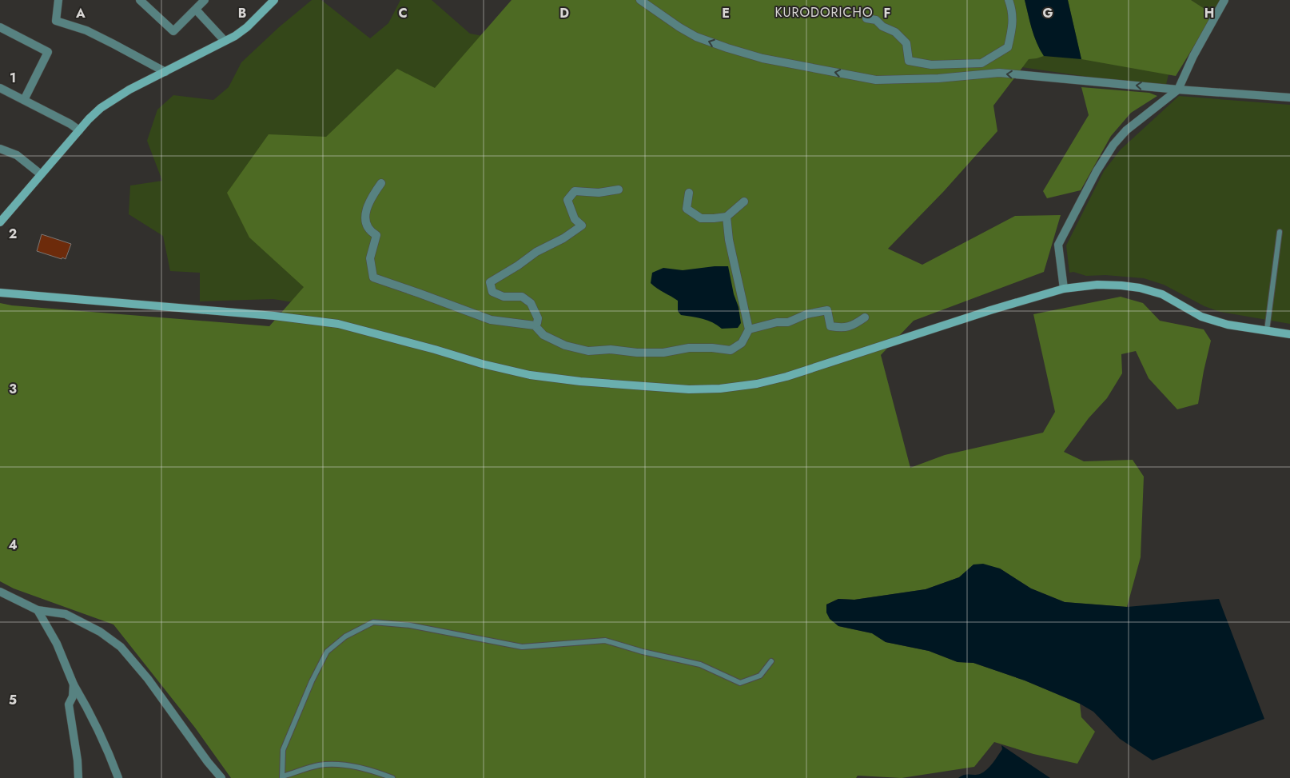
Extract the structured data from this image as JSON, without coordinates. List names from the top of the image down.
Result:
{
  "districts": ["KURODORICHO"],
  "grid": {
    "columns": [
      "A",
      "B",
      "C",
      "D",
      "E",
      "F",
      "G",
      "H"
    ],
    "rows": [
      "1",
      "2",
      "3",
      "4",
      "5"
    ]
  }
}
